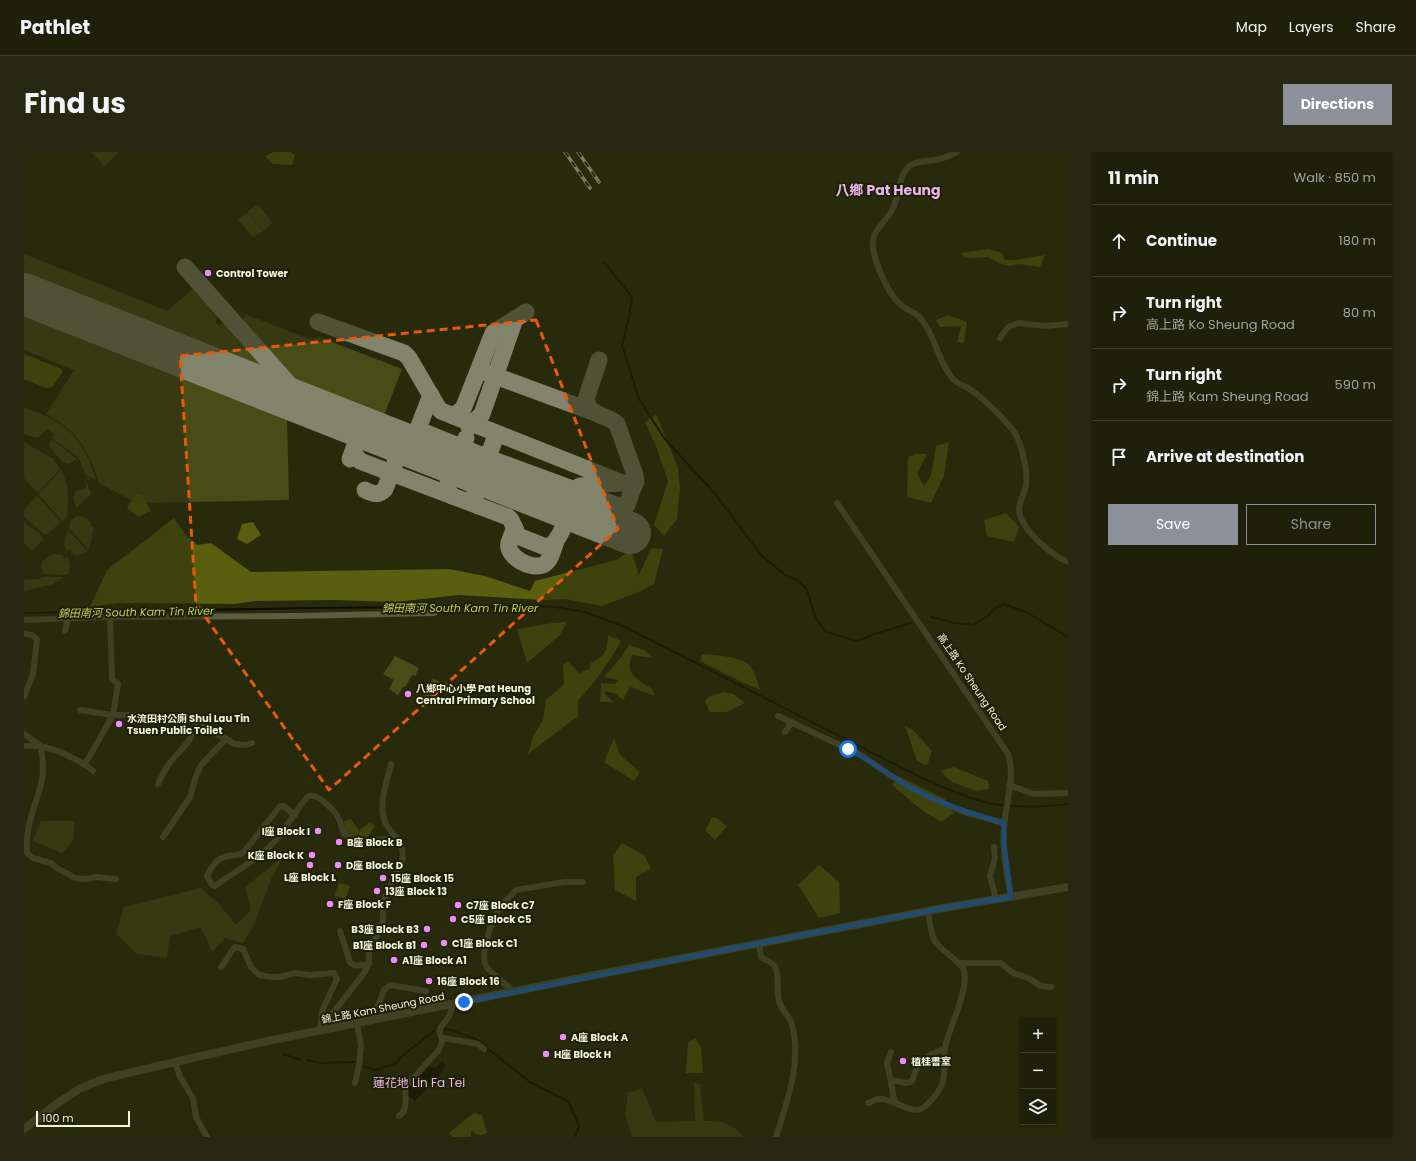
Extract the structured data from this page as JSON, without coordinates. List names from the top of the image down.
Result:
{
  "streets": {
    "main road": ["錦上路 Kam Sheung Road"],
    "street": ["高上路 Ko Sheung Road"]
  },
  "crossings": [
    ["高上路 Ko Sheung Road", "錦上路 Kam Sheung Road"]
  ],
  "districts": ["八鄉 Pat Heung", "蓮花地 Lin Fa Tei"],
  "water": ["錦田南河 South Kam Tin River"],
  "places": [
    "Control Tower",
    "八鄉中心小學 Pat Heung Central Primary School",
    "水流田村公廁 Shui Lau Tin Tsuen Public Toilet",
    "I座 Block I",
    "B座 Block B",
    "K座 Block K",
    "L座 Block L",
    "D座 Block D",
    "15座 Block 15",
    "13座 Block 13",
    "F座 Block F",
    "C7座 Block C7",
    "C5座 Block C5",
    "B3座 Block B3",
    "C1座 Block C1",
    "B1座 Block B1",
    "A1座 Block A1",
    "16座 Block 16",
    "A座 Block A",
    "H座 Block H",
    "植桂書室"
  ],
  "scale_bar": "100 m",
  "page": {
    "header": "Pathlet",
    "nav": ["Map", "Layers", "Share"],
    "title": "Find us",
    "buttons": [
      "Directions",
      ["Save", "Share"]
    ],
    "heading": ["11 min", "Walk · 850 m"],
    "list": [
      ["Continue", "180 m"],
      ["Turn right", "高上路 Ko Sheung Road", "80 m"],
      ["Turn right", "錦上路 Kam Sheung Road", "590 m"],
      "Arrive at destination"
    ],
    "map_buttons": ["+", "−"],
    "scale": "100 m"
  }
}
